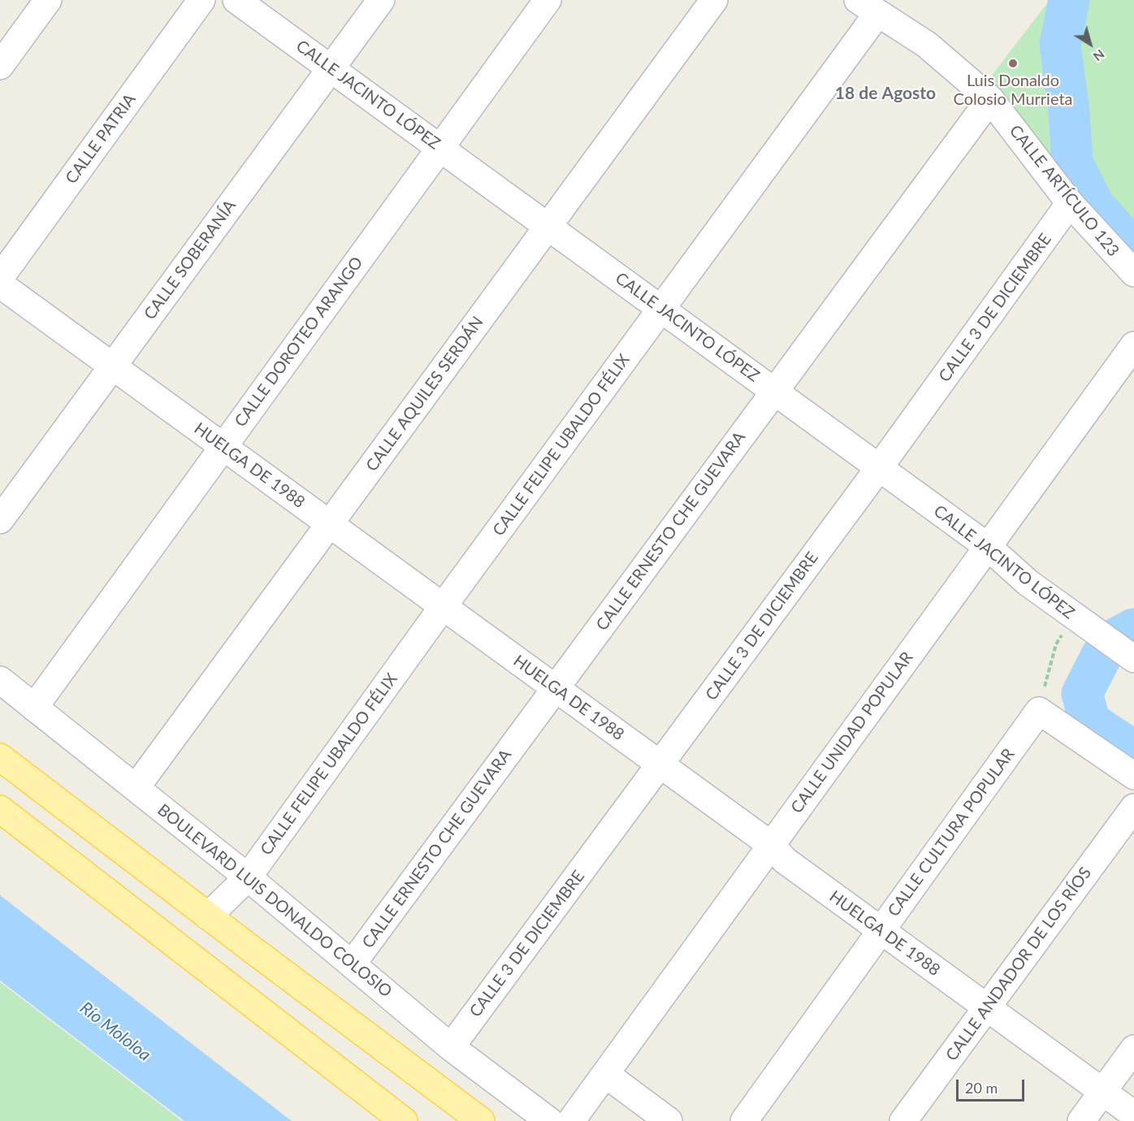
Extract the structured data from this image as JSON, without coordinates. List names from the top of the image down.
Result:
{
  "streets": {
    "street": [
      "CALLE JACINTO LÓPEZ",
      "CALLE PATRIA",
      "CALLE ARTÍCULO 123",
      "CALLE SOBERANÍA",
      "CALLE 3 DE DICIEMBRE",
      "CALLE DOROTEO ARANGO",
      "CALLE AQUILES SERDÁN",
      "CALLE FELIPE UBALDO FÉLIX",
      "HUELGA DE 1988",
      "CALLE ERNESTO CHE GUEVARA",
      "CALLE UNIDAD POPULAR",
      "CALLE CULTURA POPULAR",
      "BOULEVARD LUIS DONALDO COLOSIO",
      "CALLE ANDADOR DE LOS RÍOS"
    ]
  },
  "crossings": [
    ["CALLE JACINTO LÓPEZ", "CALLE SOBERANÍA"],
    ["CALLE JACINTO LÓPEZ", "CALLE 3 DE DICIEMBRE"],
    ["CALLE JACINTO LÓPEZ", "CALLE DOROTEO ARANGO"],
    ["CALLE JACINTO LÓPEZ", "CALLE AQUILES SERDÁN"],
    ["CALLE JACINTO LÓPEZ", "CALLE FELIPE UBALDO FÉLIX"],
    ["CALLE JACINTO LÓPEZ", "CALLE ERNESTO CHE GUEVARA"],
    ["CALLE JACINTO LÓPEZ", "CALLE UNIDAD POPULAR"],
    ["CALLE ARTÍCULO 123", "CALLE 3 DE DICIEMBRE"],
    ["CALLE ARTÍCULO 123", "CALLE FELIPE UBALDO FÉLIX"],
    ["CALLE ARTÍCULO 123", "CALLE ERNESTO CHE GUEVARA"],
    ["CALLE SOBERANÍA", "HUELGA DE 1988"],
    ["CALLE 3 DE DICIEMBRE", "HUELGA DE 1988"],
    ["CALLE 3 DE DICIEMBRE", "BOULEVARD LUIS DONALDO COLOSIO"],
    ["CALLE DOROTEO ARANGO", "HUELGA DE 1988"],
    ["CALLE DOROTEO ARANGO", "BOULEVARD LUIS DONALDO COLOSIO"],
    ["CALLE AQUILES SERDÁN", "HUELGA DE 1988"],
    ["CALLE AQUILES SERDÁN", "BOULEVARD LUIS DONALDO COLOSIO"],
    ["CALLE FELIPE UBALDO FÉLIX", "HUELGA DE 1988"],
    ["CALLE FELIPE UBALDO FÉLIX", "BOULEVARD LUIS DONALDO COLOSIO"],
    ["HUELGA DE 1988", "CALLE ERNESTO CHE GUEVARA"],
    ["HUELGA DE 1988", "CALLE UNIDAD POPULAR"],
    ["HUELGA DE 1988", "CALLE CULTURA POPULAR"],
    ["HUELGA DE 1988", "CALLE ANDADOR DE LOS RÍOS"],
    ["CALLE ERNESTO CHE GUEVARA", "BOULEVARD LUIS DONALDO COLOSIO"]
  ],
  "districts": ["18 de Agosto"],
  "water": ["Río Mololoa"],
  "places": ["Luis Donaldo Colosio Murrieta"],
  "scale_bar": "20 m",
  "north": "bottom right"
}
